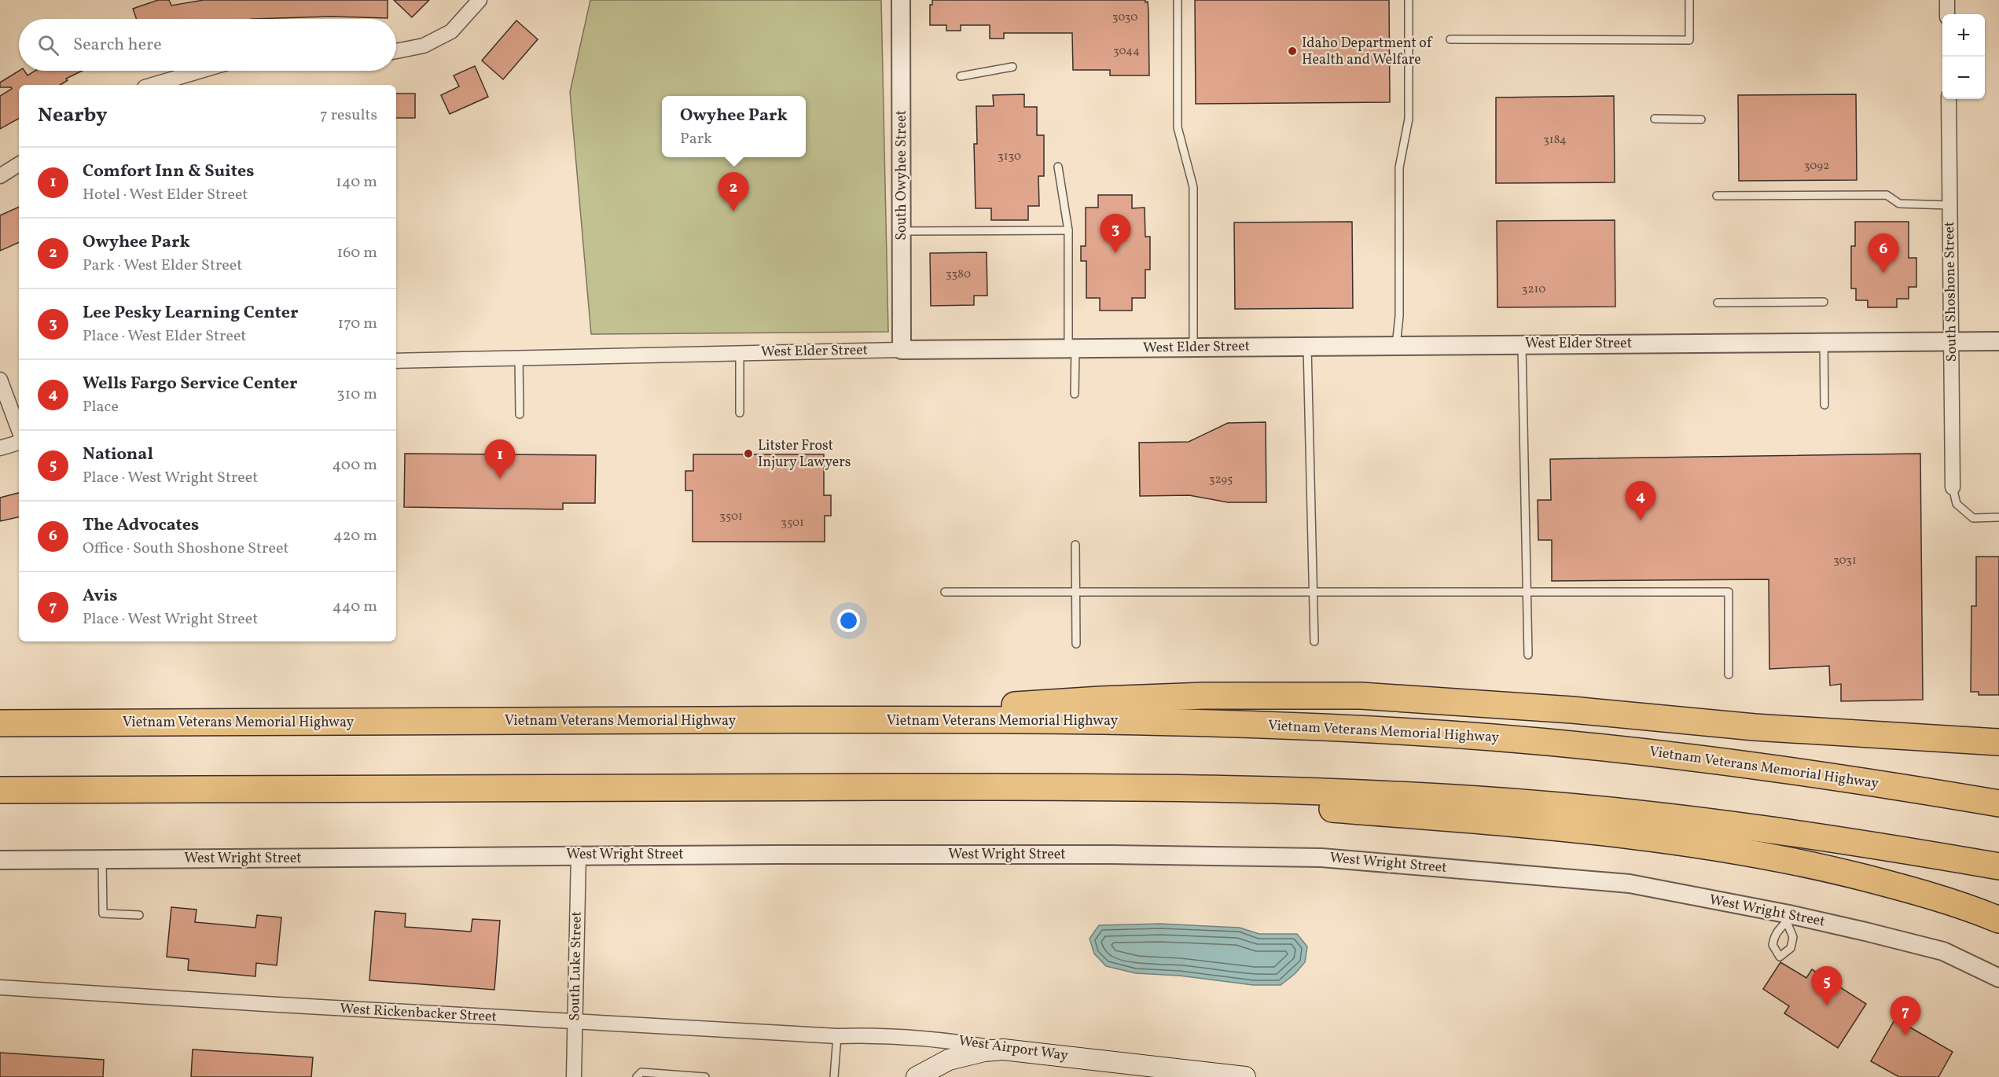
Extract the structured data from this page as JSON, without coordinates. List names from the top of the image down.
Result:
{
  "streets": {
    "highway": ["Vietnam Veterans Memorial Highway"],
    "main road": ["West Airport Way"],
    "street": [
      "South Owyhee Street",
      "South Shoshone Street",
      "West Elder Street",
      "West Wright Street",
      "South Luke Street",
      "West Rickenbacker Street"
    ]
  },
  "crossings": [
    ["South Owyhee Street", "West Elder Street"],
    ["South Shoshone Street", "West Elder Street"],
    ["West Wright Street", "South Luke Street"],
    ["South Luke Street", "West Rickenbacker Street"],
    ["West Rickenbacker Street", "West Airport Way"]
  ],
  "places": ["Idaho Department of Health and Welfare", "Litster Frost Injury Lawyers"],
  "house_numbers": [
    "3030",
    "3044",
    "3184",
    "3130",
    "3092",
    "3380",
    "3210",
    "3295",
    "3501",
    "3501",
    "3031"
  ],
  "page": {
    "map_buttons": ["+", "−"],
    "search": "Search here",
    "heading": ["Nearby", "7 results"],
    "popup": ["Owyhee Park", "Park"],
    "list": [
      {
        "mark": "1",
        "name": "Comfort Inn & Suites",
        "note": "Hotel · West Elder Street",
        "value": "140 m"
      },
      {
        "mark": "2",
        "name": "Owyhee Park",
        "note": "Park · West Elder Street",
        "value": "160 m"
      },
      {
        "mark": "3",
        "name": "Lee Pesky Learning Center",
        "note": "Place · West Elder Street",
        "value": "170 m"
      },
      {
        "mark": "4",
        "name": "Wells Fargo Service Center",
        "note": "Place",
        "value": "310 m"
      },
      {
        "mark": "5",
        "name": "National",
        "note": "Place · West Wright Street",
        "value": "400 m"
      },
      {
        "mark": "6",
        "name": "The Advocates",
        "note": "Office · South Shoshone Street",
        "value": "420 m"
      },
      {
        "mark": "7",
        "name": "Avis",
        "note": "Place · West Wright Street",
        "value": "440 m"
      }
    ],
    "pins": [
      "2",
      "3",
      "6",
      "1",
      "4",
      "5",
      "7"
    ]
  }
}
